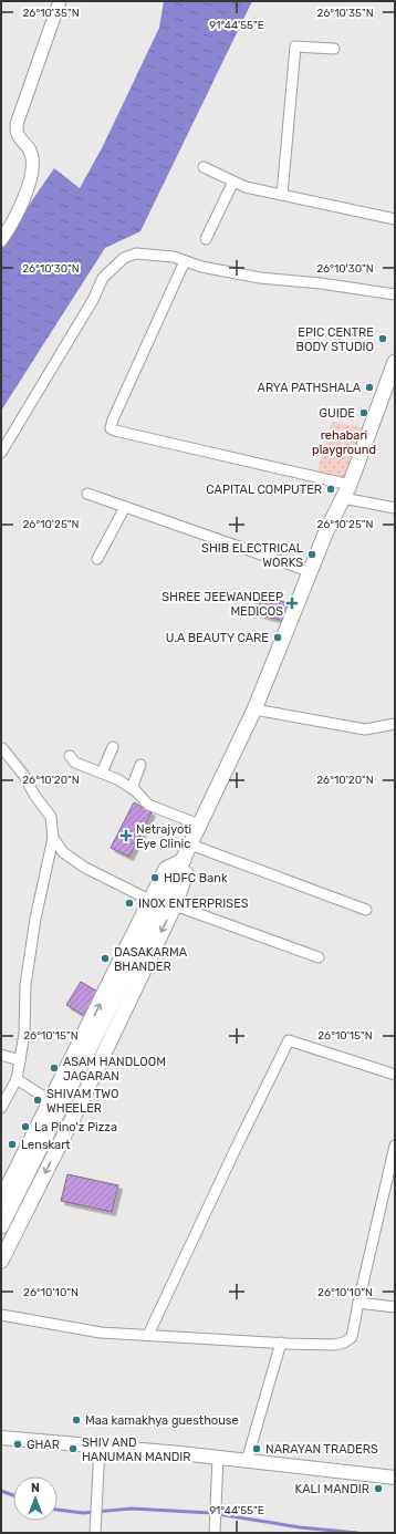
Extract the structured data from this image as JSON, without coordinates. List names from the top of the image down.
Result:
{
  "parks": ["rehabari playground"],
  "places": {
    "other": [
      "EPIC CENTRE BODY STUDIO",
      "ARYA PATHSHALA",
      "GUIDE",
      "CAPITAL COMPUTER",
      "SHIB ELECTRICAL WORKS",
      "U.A BEAUTY CARE",
      "HDFC Bank",
      "INOX ENTERPRISES",
      "DASAKARMA BHANDER",
      "ASAM HANDLOOM JAGARAN",
      "SHIVAM TWO WHEELER",
      "La Pino'z Pizza",
      "Lenskart",
      "Maa kamakhya guesthouse",
      "GHAR",
      "SHIV AND HANUMAN MANDIR",
      "NARAYAN TRADERS",
      "KALI MANDIR"
    ],
    "health": ["SHREE JEEWANDEEP MEDICOS", "Netrajyoti Eye Clinic"]
  },
  "north": "top",
  "coordinates": [
    "26°10'35\"N",
    "91°44'55\"E",
    "26°10'30\"N",
    "26°10'25\"N",
    "26°10'20\"N",
    "26°10'15\"N",
    "26°10'10\"N"
  ]
}
